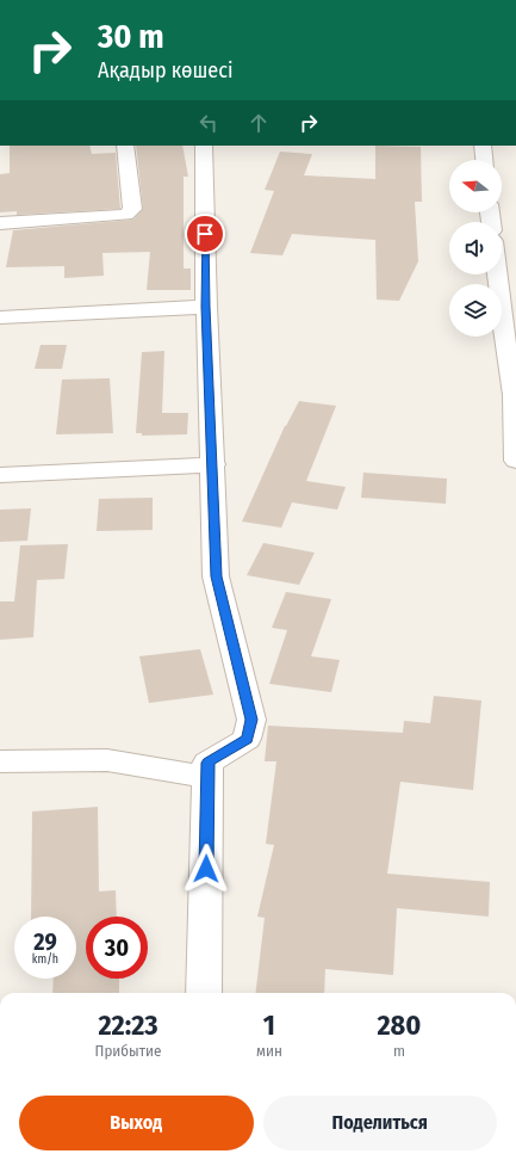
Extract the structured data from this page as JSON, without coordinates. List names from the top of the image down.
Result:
{
  "north": "left",
  "page": {
    "turn": ["30 m", "Ақадыр көшесі"],
    "speed": "29 km/h",
    "limit": "30",
    "eta": [
      "22:23",
      "Прибытие",
      "1",
      "мин",
      "280",
      "m"
    ],
    "buttons": ["Выход", "Поделиться"]
  }
}
